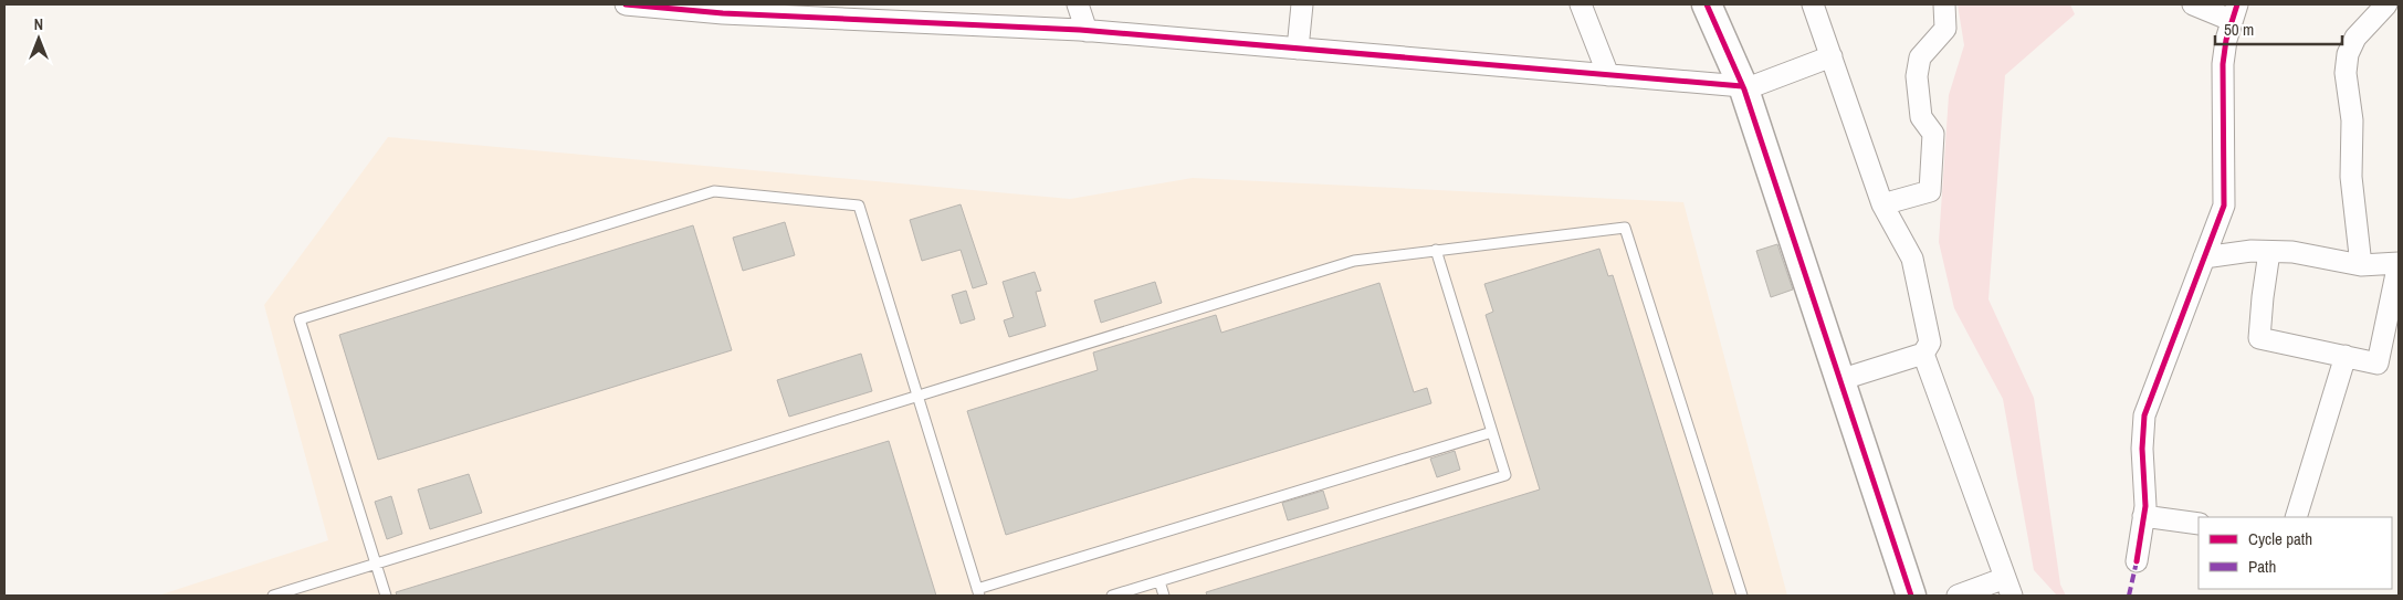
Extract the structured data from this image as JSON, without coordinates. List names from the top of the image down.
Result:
{
  "legend": ["Cycle path", "Path"],
  "scale_bar": "50 m",
  "north": "top"
}
